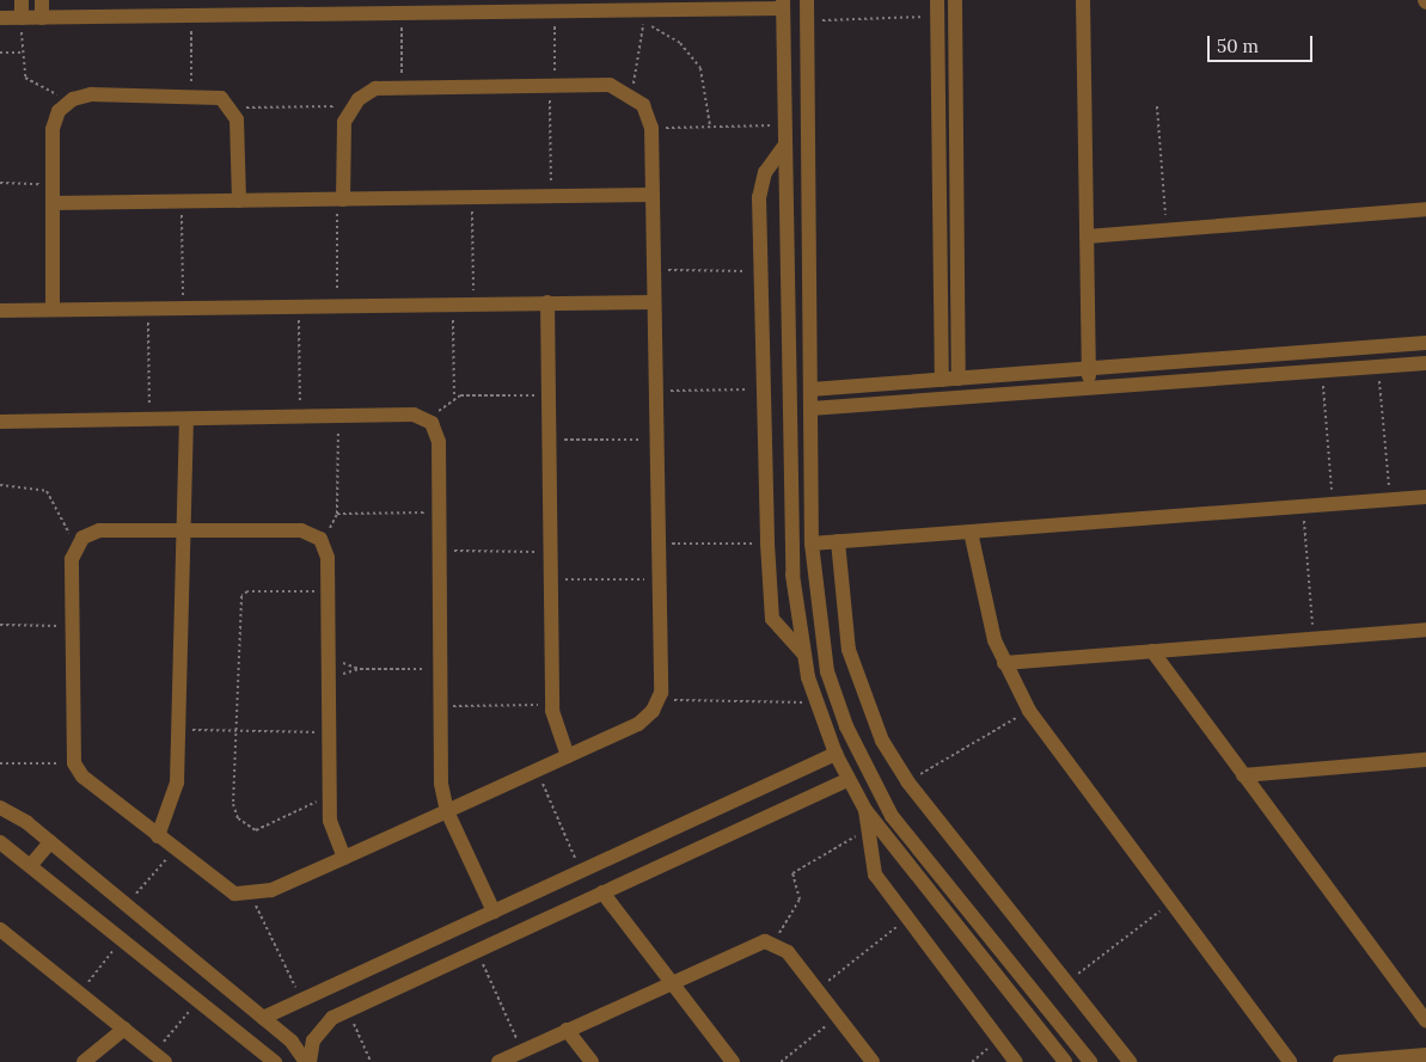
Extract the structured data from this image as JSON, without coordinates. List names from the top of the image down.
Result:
{
  "scale_bar": "50 m"
}
